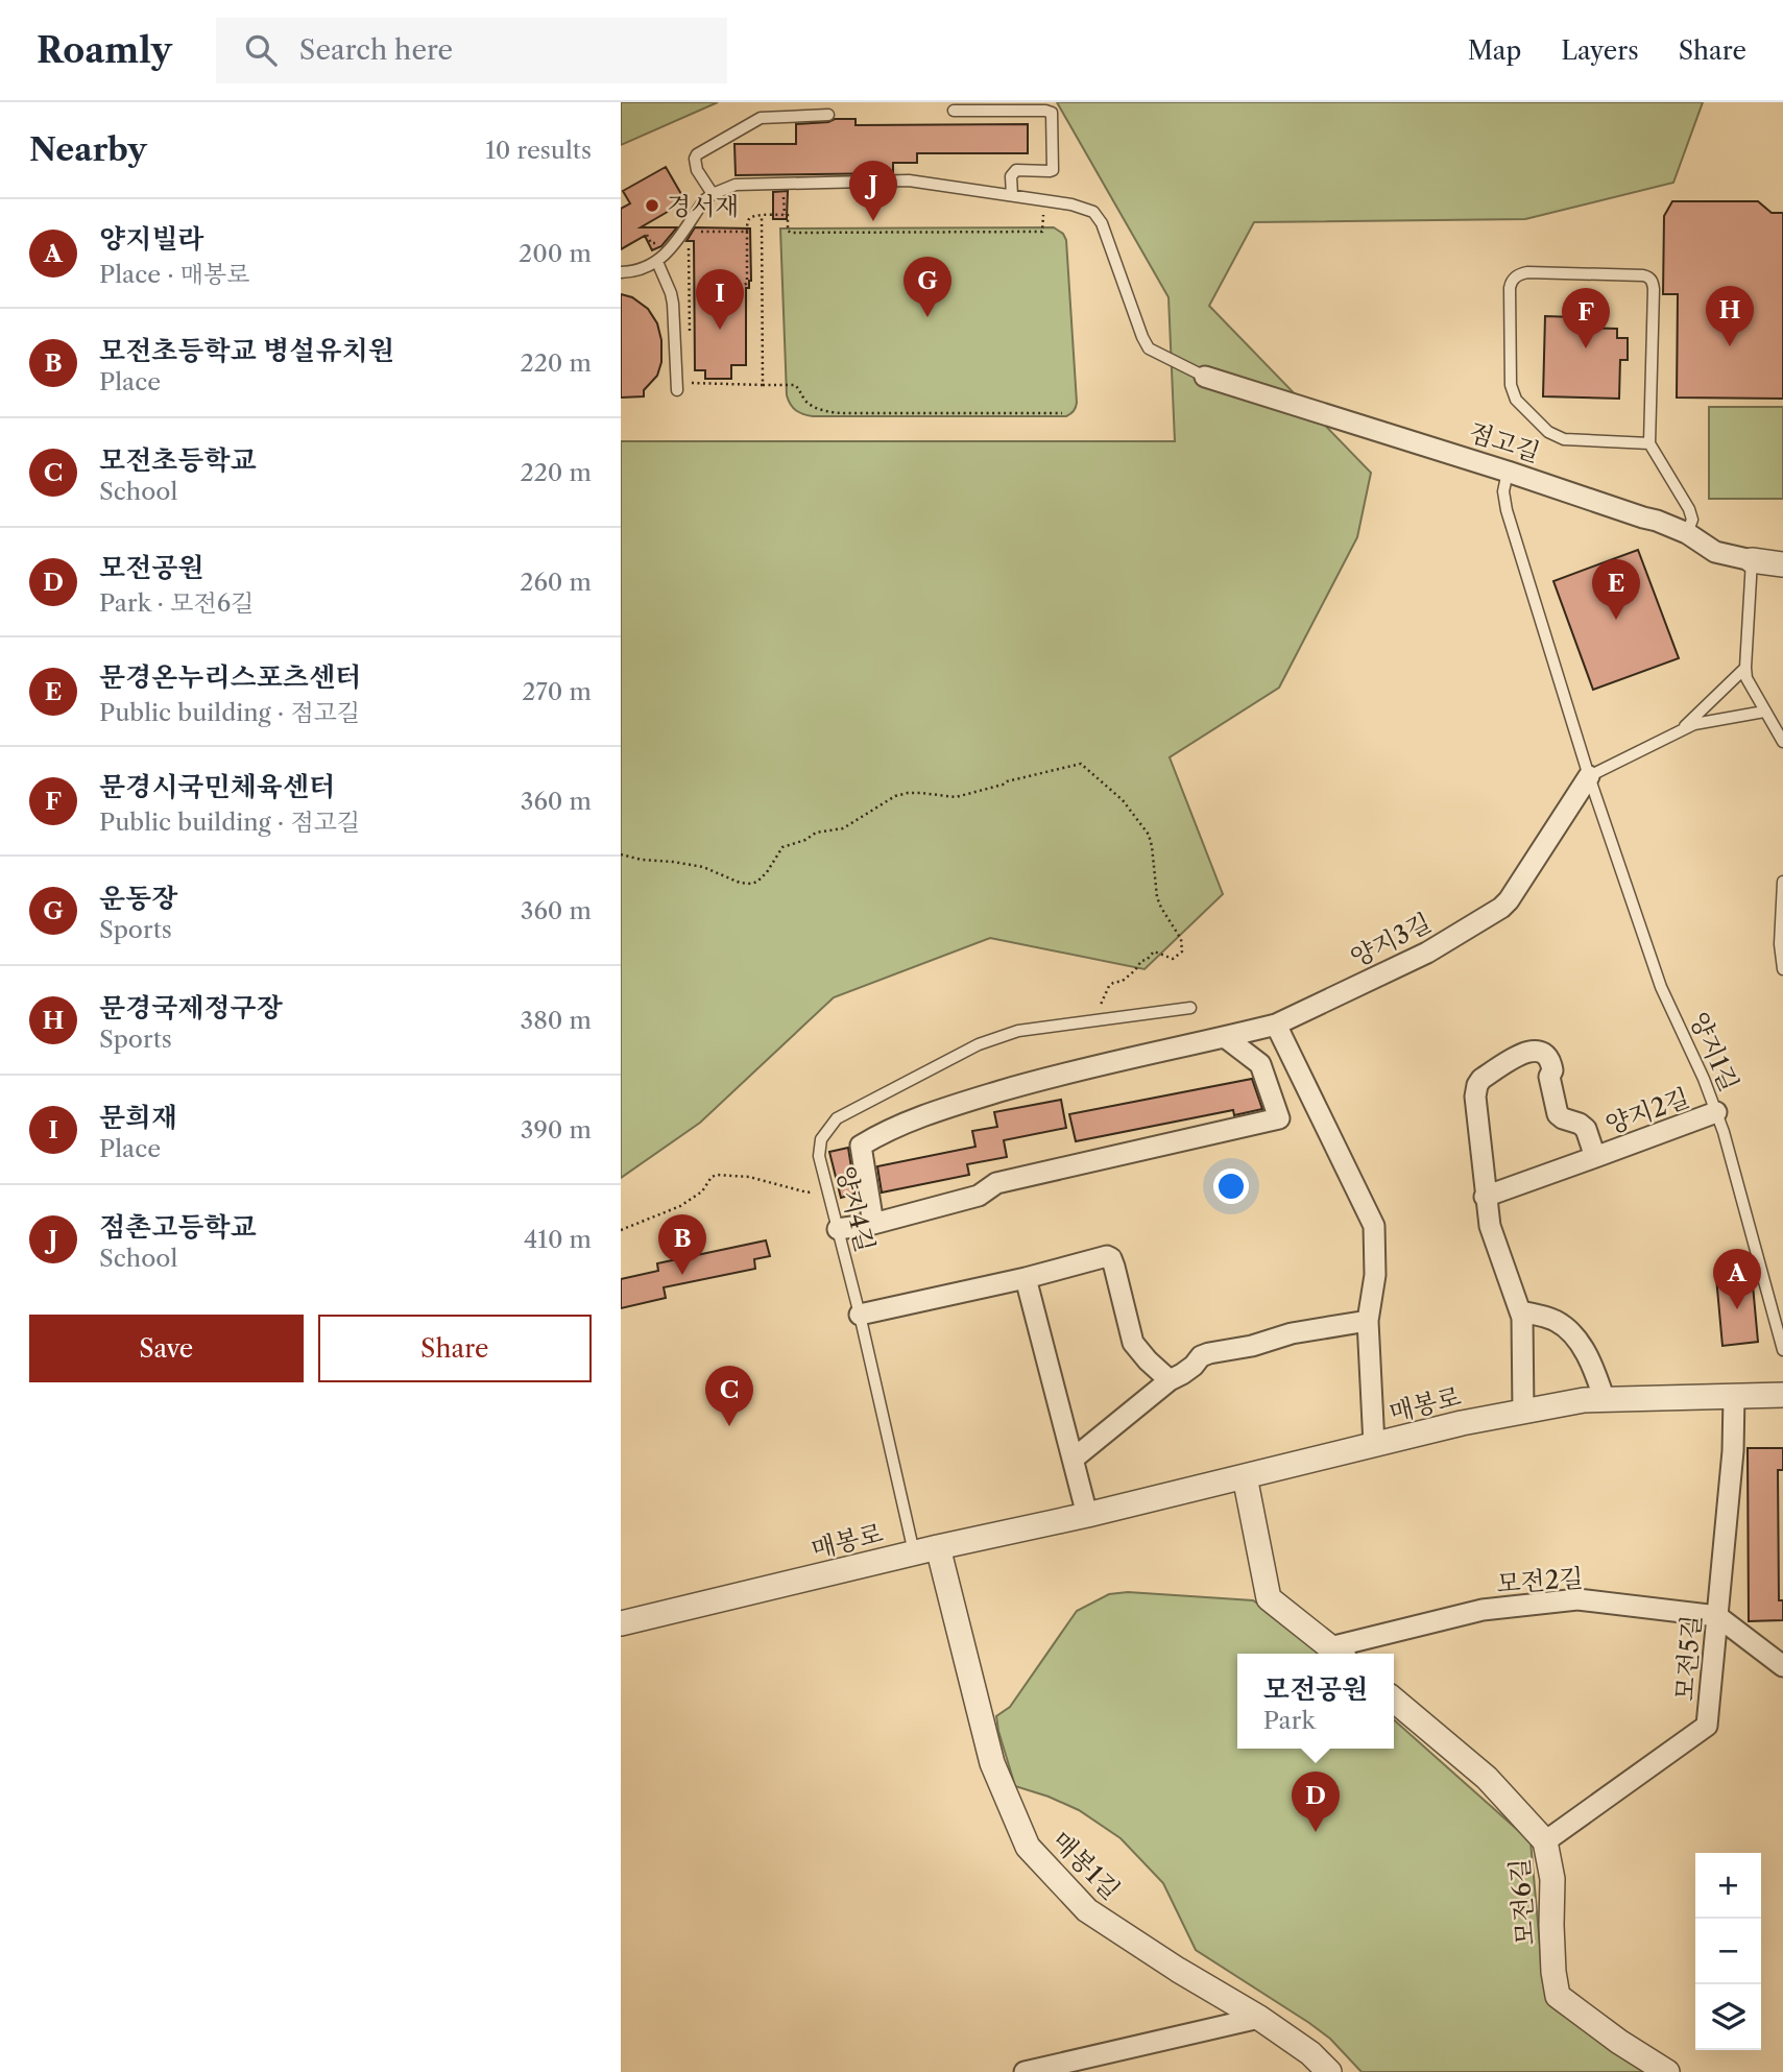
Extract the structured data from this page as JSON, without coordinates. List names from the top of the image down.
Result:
{
  "streets": {
    "street": [
      "점고길",
      "양지3길",
      "양지2길",
      "매봉로",
      "모전2길",
      "모전5길",
      "매봉1길",
      "모전6길"
    ],
    "lane": ["양지1길", "양지4길"]
  },
  "crossings": [
    ["점고길", "양지1길"],
    ["양지3길", "양지1길"],
    ["양지1길", "양지2길"],
    ["양지2길", "매봉로"],
    ["양지4길", "매봉로"],
    ["매봉로", "모전5길"],
    ["매봉로", "매봉1길"],
    ["모전2길", "모전5길"],
    ["모전5길", "모전6길"]
  ],
  "places": ["경서재"],
  "page": {
    "header": "Roamly",
    "search": "Search here",
    "nav": ["Map", "Layers", "Share"],
    "heading": ["Nearby", "10 results"],
    "pins": [
      "J",
      "G",
      "I",
      "H",
      "F",
      "E",
      "B",
      "A",
      "C",
      "D"
    ],
    "list": [
      {
        "mark": "A",
        "name": "양지빌라",
        "note": "Place · 매봉로",
        "value": "200 m"
      },
      {
        "mark": "B",
        "name": "모전초등학교 병설유치원",
        "note": "Place",
        "value": "220 m"
      },
      {
        "mark": "C",
        "name": "모전초등학교",
        "note": "School",
        "value": "220 m"
      },
      {
        "mark": "D",
        "name": "모전공원",
        "note": "Park · 모전6길",
        "value": "260 m"
      },
      {
        "mark": "E",
        "name": "문경온누리스포츠센터",
        "note": "Public building · 점고길",
        "value": "270 m"
      },
      {
        "mark": "F",
        "name": "문경시국민체육센터",
        "note": "Public building · 점고길",
        "value": "360 m"
      },
      {
        "mark": "G",
        "name": "운동장",
        "note": "Sports",
        "value": "360 m"
      },
      {
        "mark": "H",
        "name": "문경국제정구장",
        "note": "Sports",
        "value": "380 m"
      },
      {
        "mark": "I",
        "name": "문희재",
        "note": "Place",
        "value": "390 m"
      },
      {
        "mark": "J",
        "name": "점촌고등학교",
        "note": "School",
        "value": "410 m"
      }
    ],
    "buttons": ["Save", "Share"],
    "popup": ["모전공원", "Park"],
    "map_buttons": ["+", "−"]
  }
}
